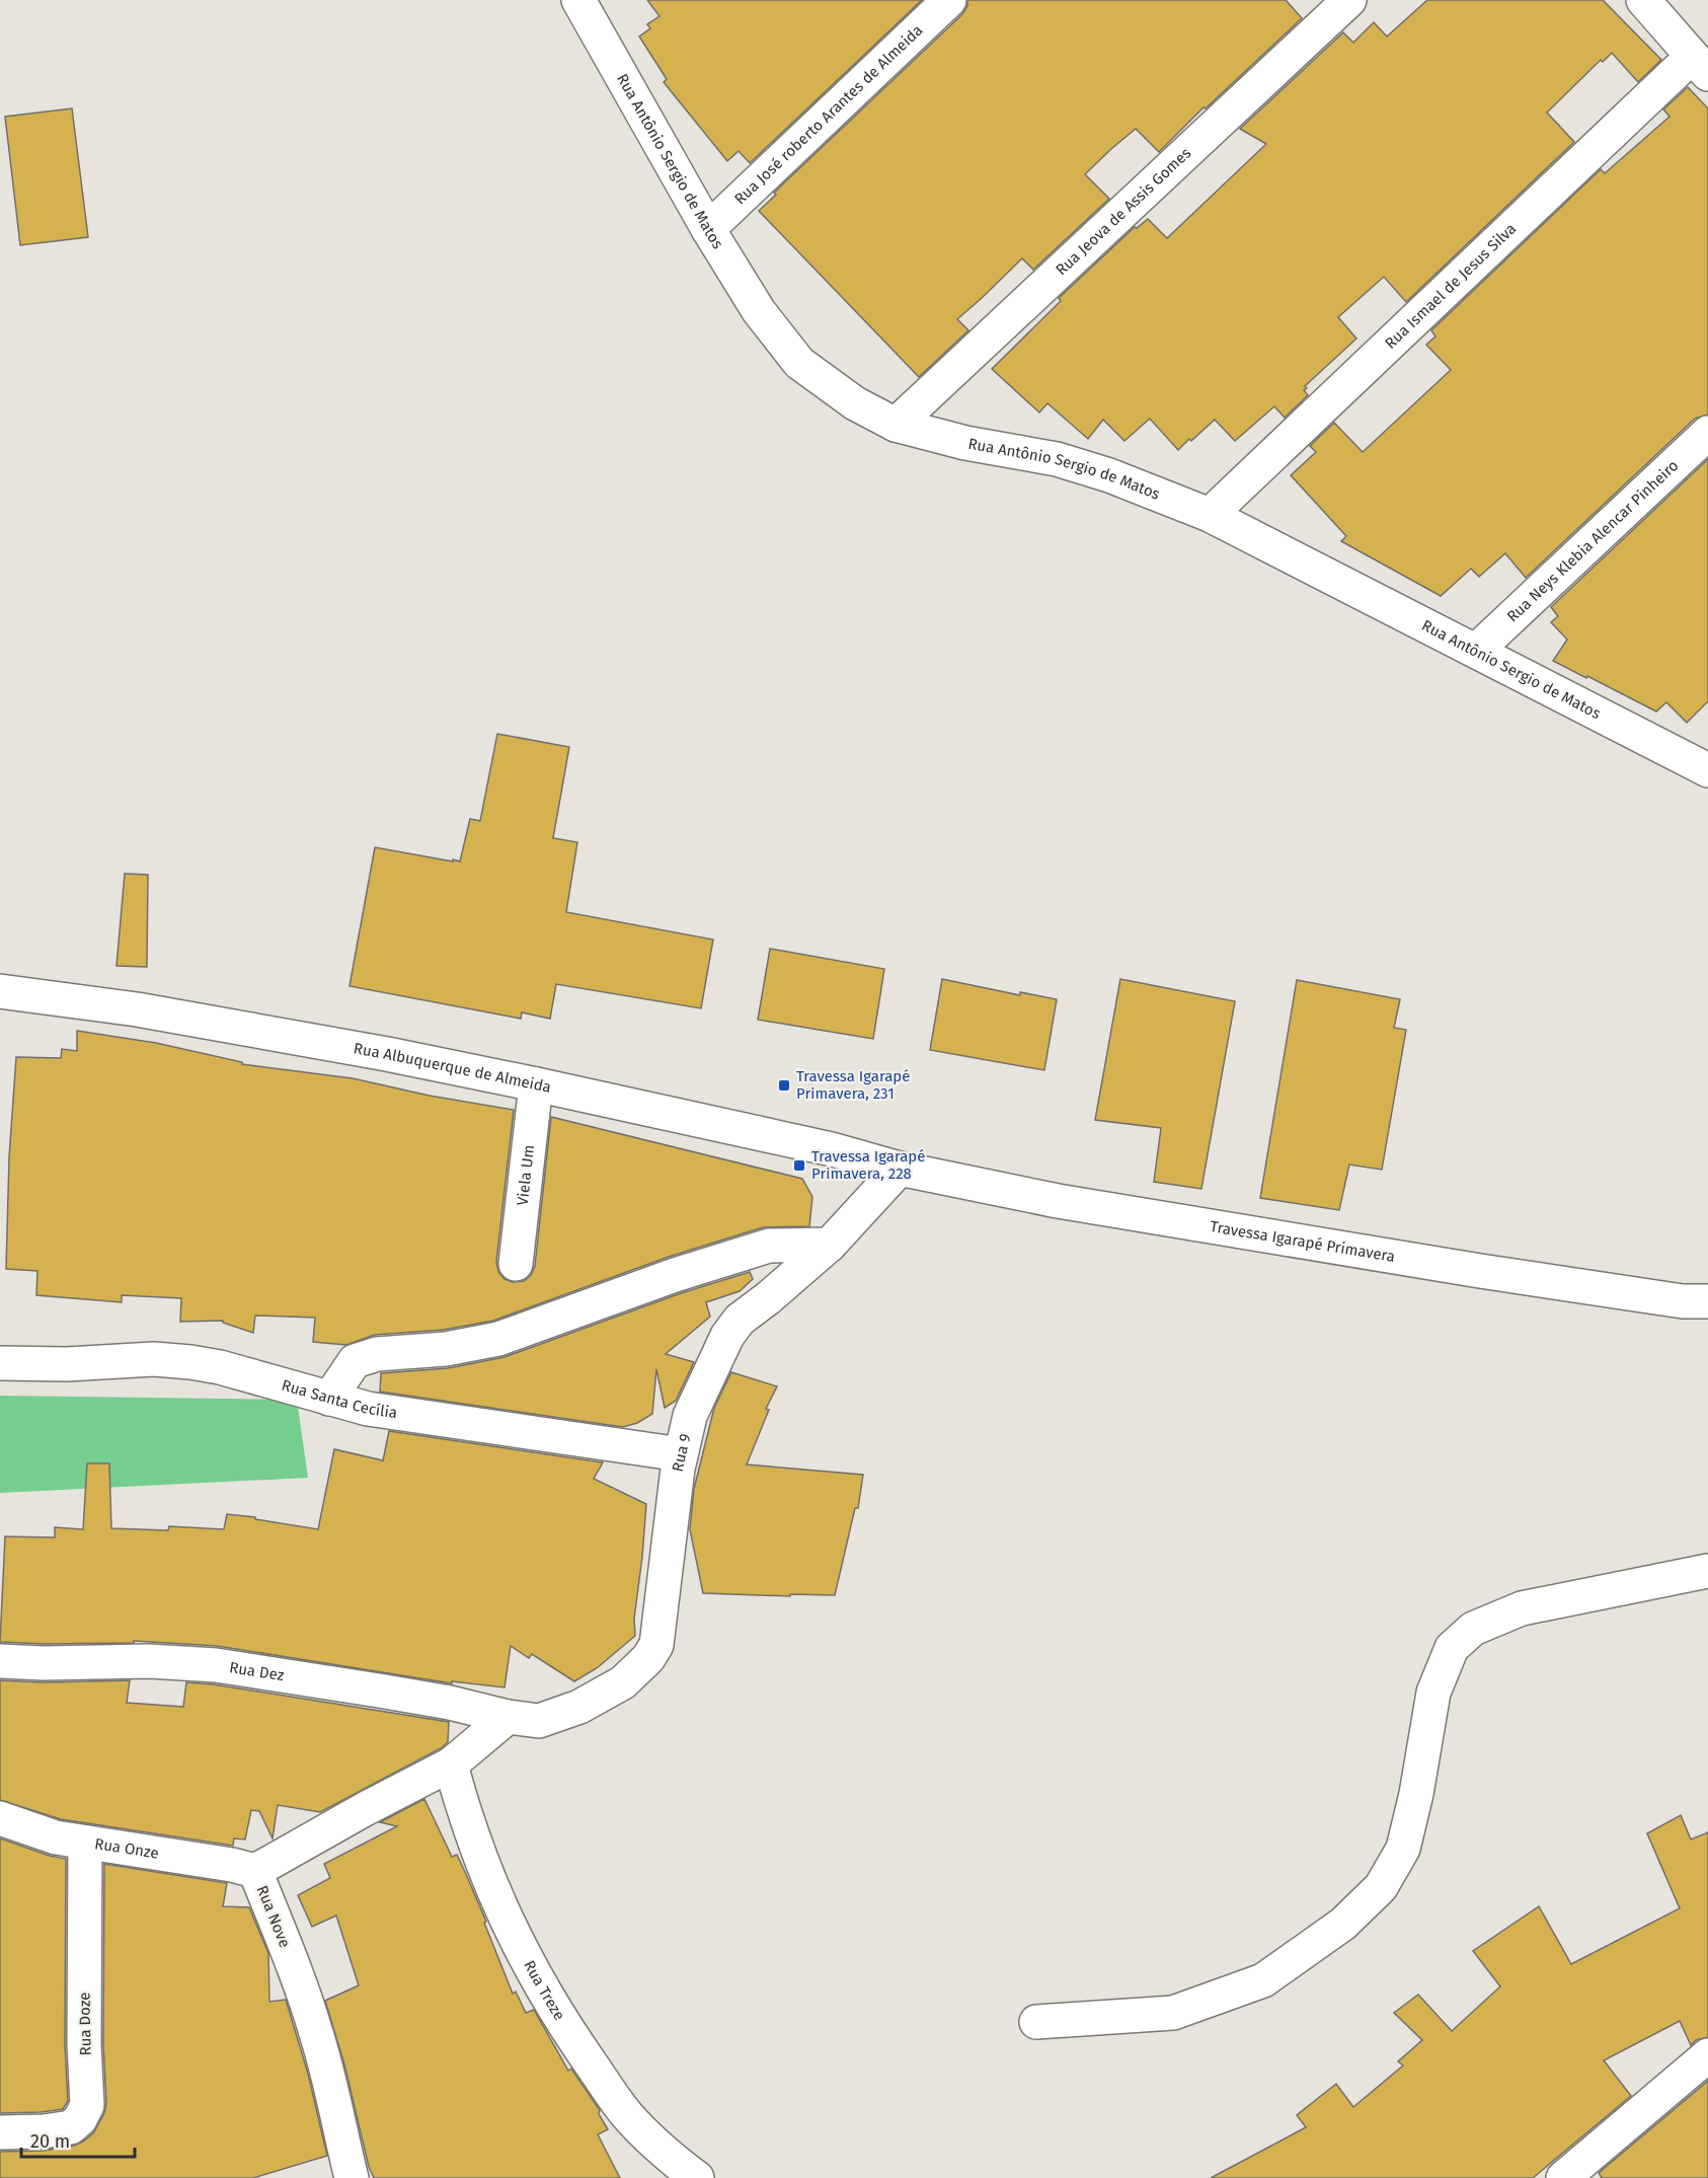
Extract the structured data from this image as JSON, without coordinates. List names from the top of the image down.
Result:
{
  "streets": {
    "street": [
      "Rua José roberto Arantes de Almeida",
      "Rua Antônio Sergio de Matos",
      "Rua Jeova de Assis Gomes",
      "Rua Ismael de Jesus Silva",
      "Rua Neys Klebia Alencar Pinheiro",
      "Rua Albuquerque de Almeida",
      "Viela Um",
      "Travessa Igarapé Primavera",
      "Rua Santa Cecília",
      "Rua 9",
      "Rua Dez",
      "Rua Onze",
      "Rua Nove",
      "Rua Treze",
      "Rua Doze"
    ]
  },
  "crossings": [
    ["Rua José roberto Arantes de Almeida", "Rua Antônio Sergio de Matos"],
    ["Rua Antônio Sergio de Matos", "Rua Jeova de Assis Gomes"],
    ["Rua Antônio Sergio de Matos", "Rua Ismael de Jesus Silva"],
    ["Rua Antônio Sergio de Matos", "Rua Neys Klebia Alencar Pinheiro"],
    ["Rua Albuquerque de Almeida", "Viela Um"],
    ["Rua Albuquerque de Almeida", "Travessa Igarapé Primavera"],
    ["Rua Albuquerque de Almeida", "Rua 9"],
    ["Travessa Igarapé Primavera", "Rua 9"],
    ["Rua Santa Cecília", "Rua 9"],
    ["Rua 9", "Rua Dez"],
    ["Rua 9", "Rua Nove"],
    ["Rua Dez", "Rua Nove"],
    ["Rua Onze", "Rua Nove"],
    ["Rua Onze", "Rua Doze"],
    ["Rua Nove", "Rua Treze"]
  ],
  "places": {
    "transit": ["Travessa Igarapé Primavera, 231", "Travessa Igarapé Primavera, 228"]
  },
  "scale_bar": "20 m"
}
